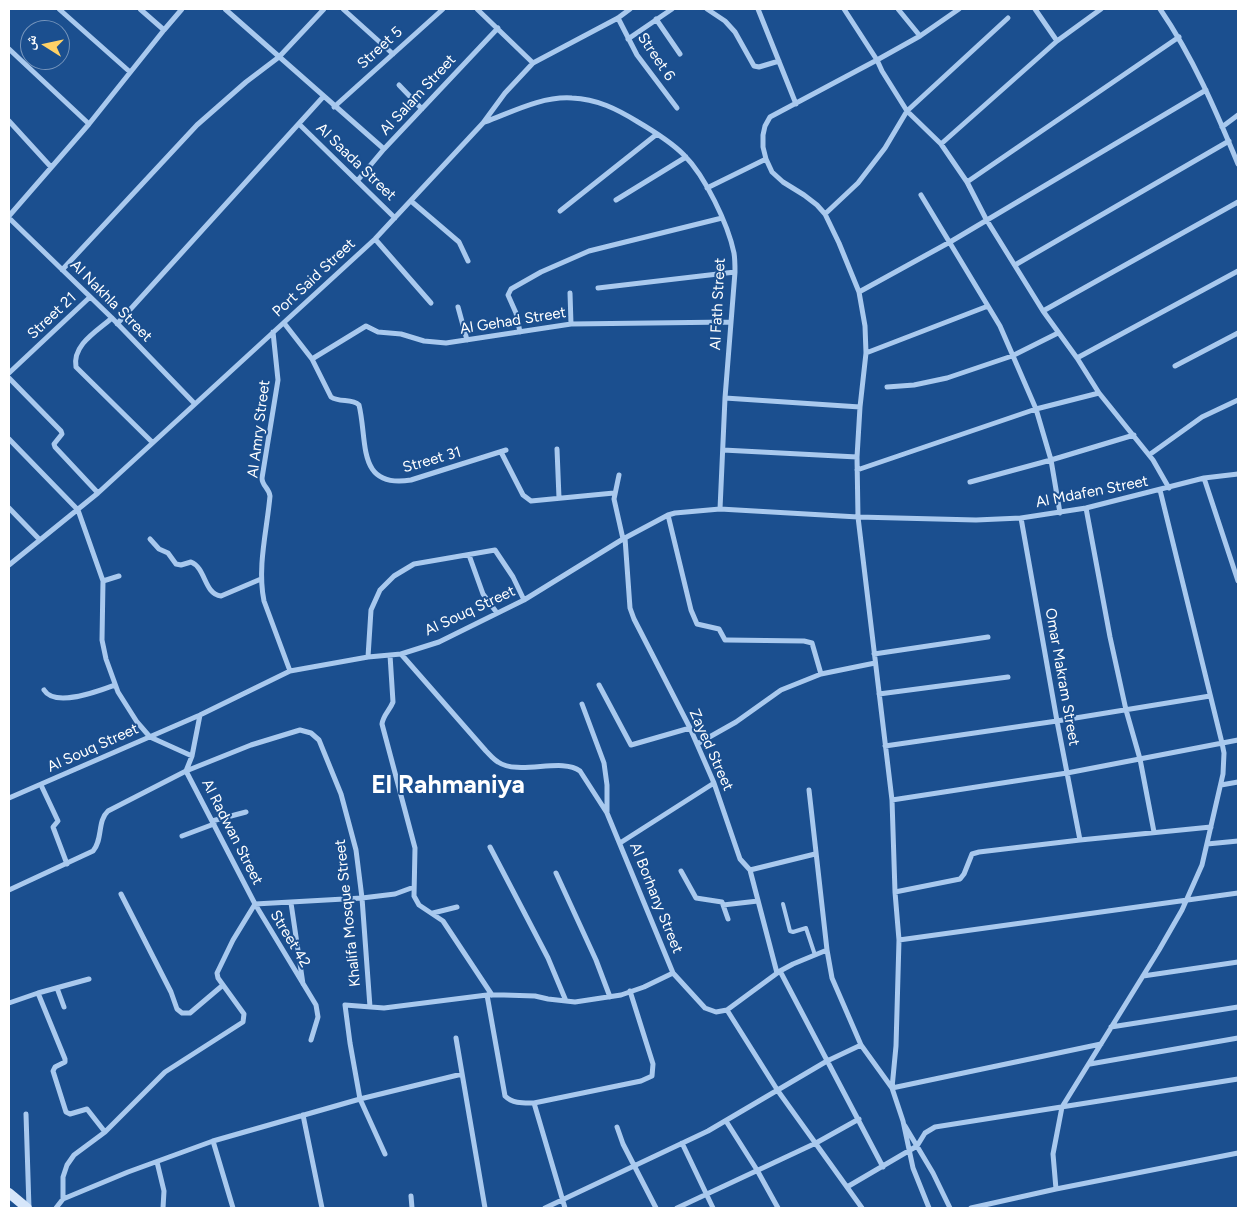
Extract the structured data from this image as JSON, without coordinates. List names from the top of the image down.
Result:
{
  "streets": {
    "street": [
      "Street 5",
      "Street 6",
      "Al Salam Street",
      "Al Saada Street",
      "Port Said Street",
      "Al Nakhla Street",
      "Al Fath Street",
      "Street 21",
      "Al Gehad Street",
      "Al Amry Street",
      "Street 31",
      "Al Mdafen Street",
      "Al Souq Street",
      "Omar Makram Street",
      "Zayed Street",
      "Al Radwan Street",
      "Al Borhany Street",
      "Khalifa Mosque Street",
      "Street 42"
    ]
  },
  "crossings": [
    ["Street 6", "Port Said Street"],
    ["Al Salam Street", "Al Saada Street"],
    ["Al Saada Street", "Port Said Street"],
    ["Port Said Street", "Al Nakhla Street"],
    ["Port Said Street", "Al Fath Street"],
    ["Port Said Street", "Al Amry Street"],
    ["Port Said Street", "Street 31"],
    ["Al Nakhla Street", "Street 21"],
    ["Al Fath Street", "Al Gehad Street"],
    ["Al Fath Street", "Al Souq Street"],
    ["Al Gehad Street", "Street 31"],
    ["Al Amry Street", "Al Souq Street"],
    ["Al Mdafen Street", "Al Souq Street"],
    ["Al Mdafen Street", "Omar Makram Street"],
    ["Al Souq Street", "Zayed Street"],
    ["Al Souq Street", "Al Borhany Street"],
    ["Al Radwan Street", "Khalifa Mosque Street"],
    ["Al Radwan Street", "Street 42"]
  ],
  "districts": ["El Rahmaniya"],
  "north": "left"
}
